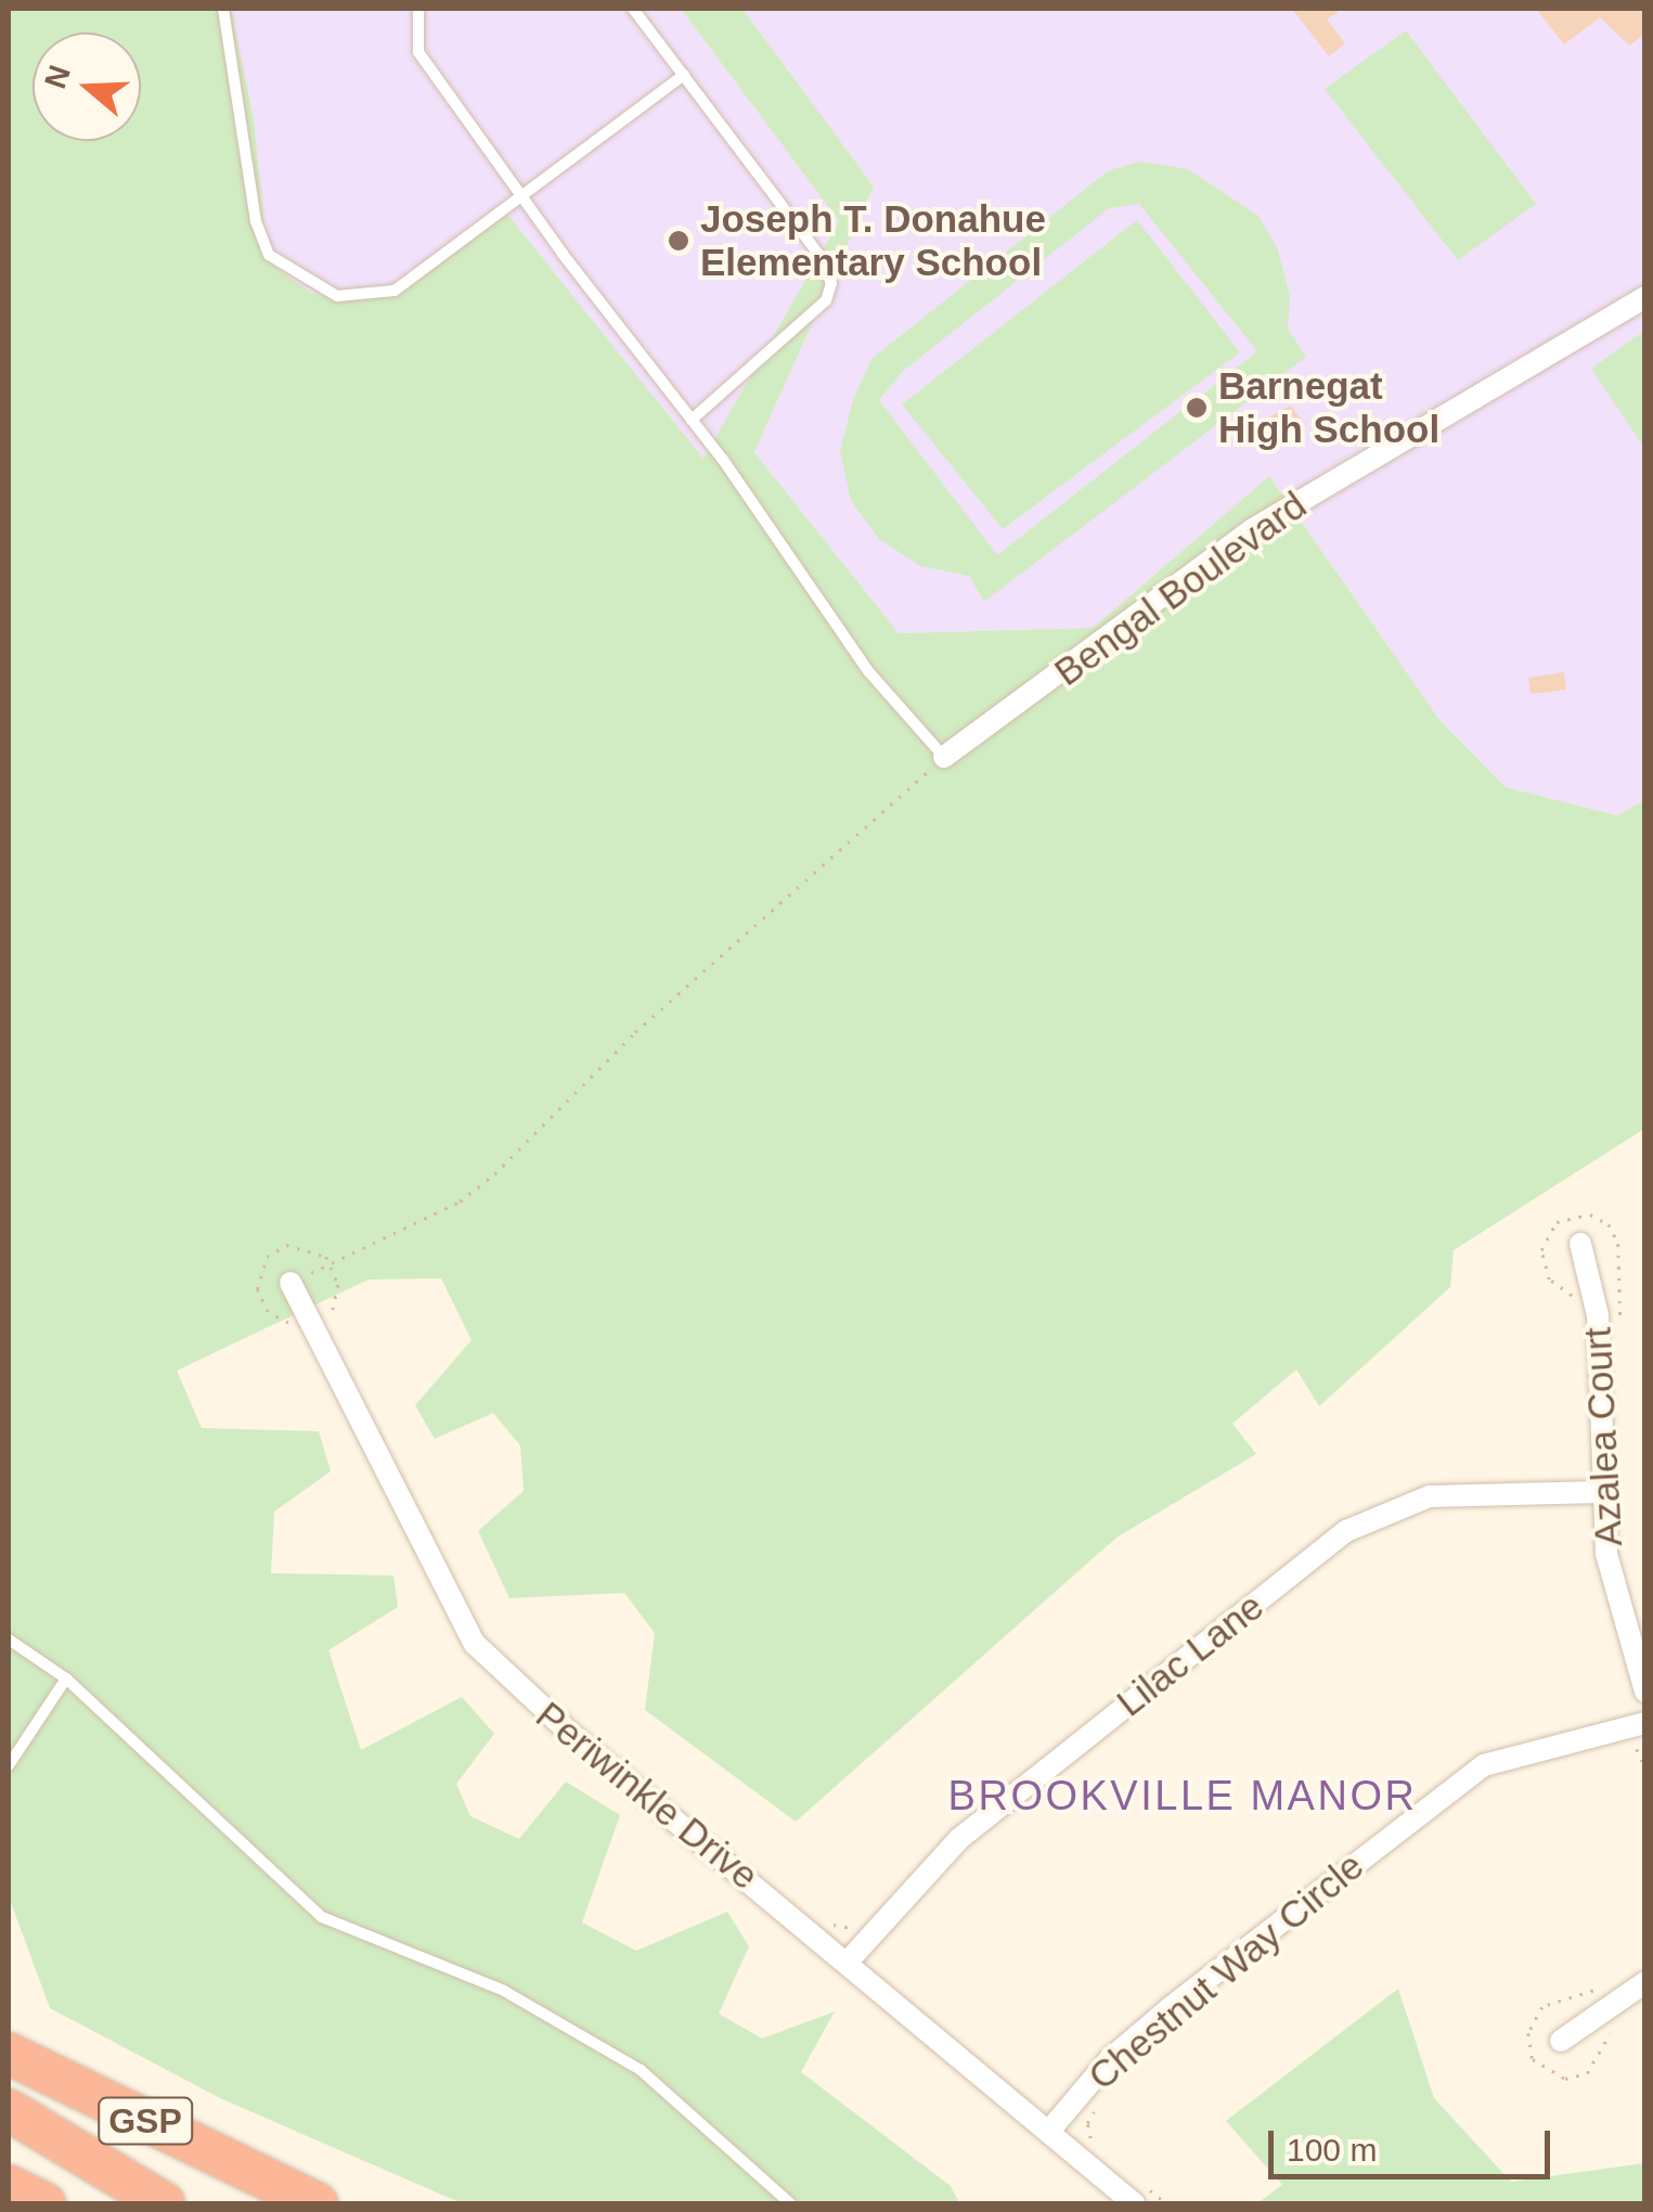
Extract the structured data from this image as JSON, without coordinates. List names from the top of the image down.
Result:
{
  "streets": {
    "highway": ["GSP"],
    "street": [
      "Bengal Boulevard",
      "Azalea Court",
      "Lilac Lane",
      "Periwinkle Drive",
      "Chestnut Way Circle"
    ]
  },
  "crossings": [
    ["Azalea Court", "Lilac Lane"],
    ["Lilac Lane", "Periwinkle Drive"],
    ["Periwinkle Drive", "Chestnut Way Circle"]
  ],
  "districts": ["BROOKVILLE MANOR"],
  "places": ["Joseph T. Donahue Elementary School", "Barnegat High School"],
  "scale_bar": "100 m",
  "north": "left"
}
